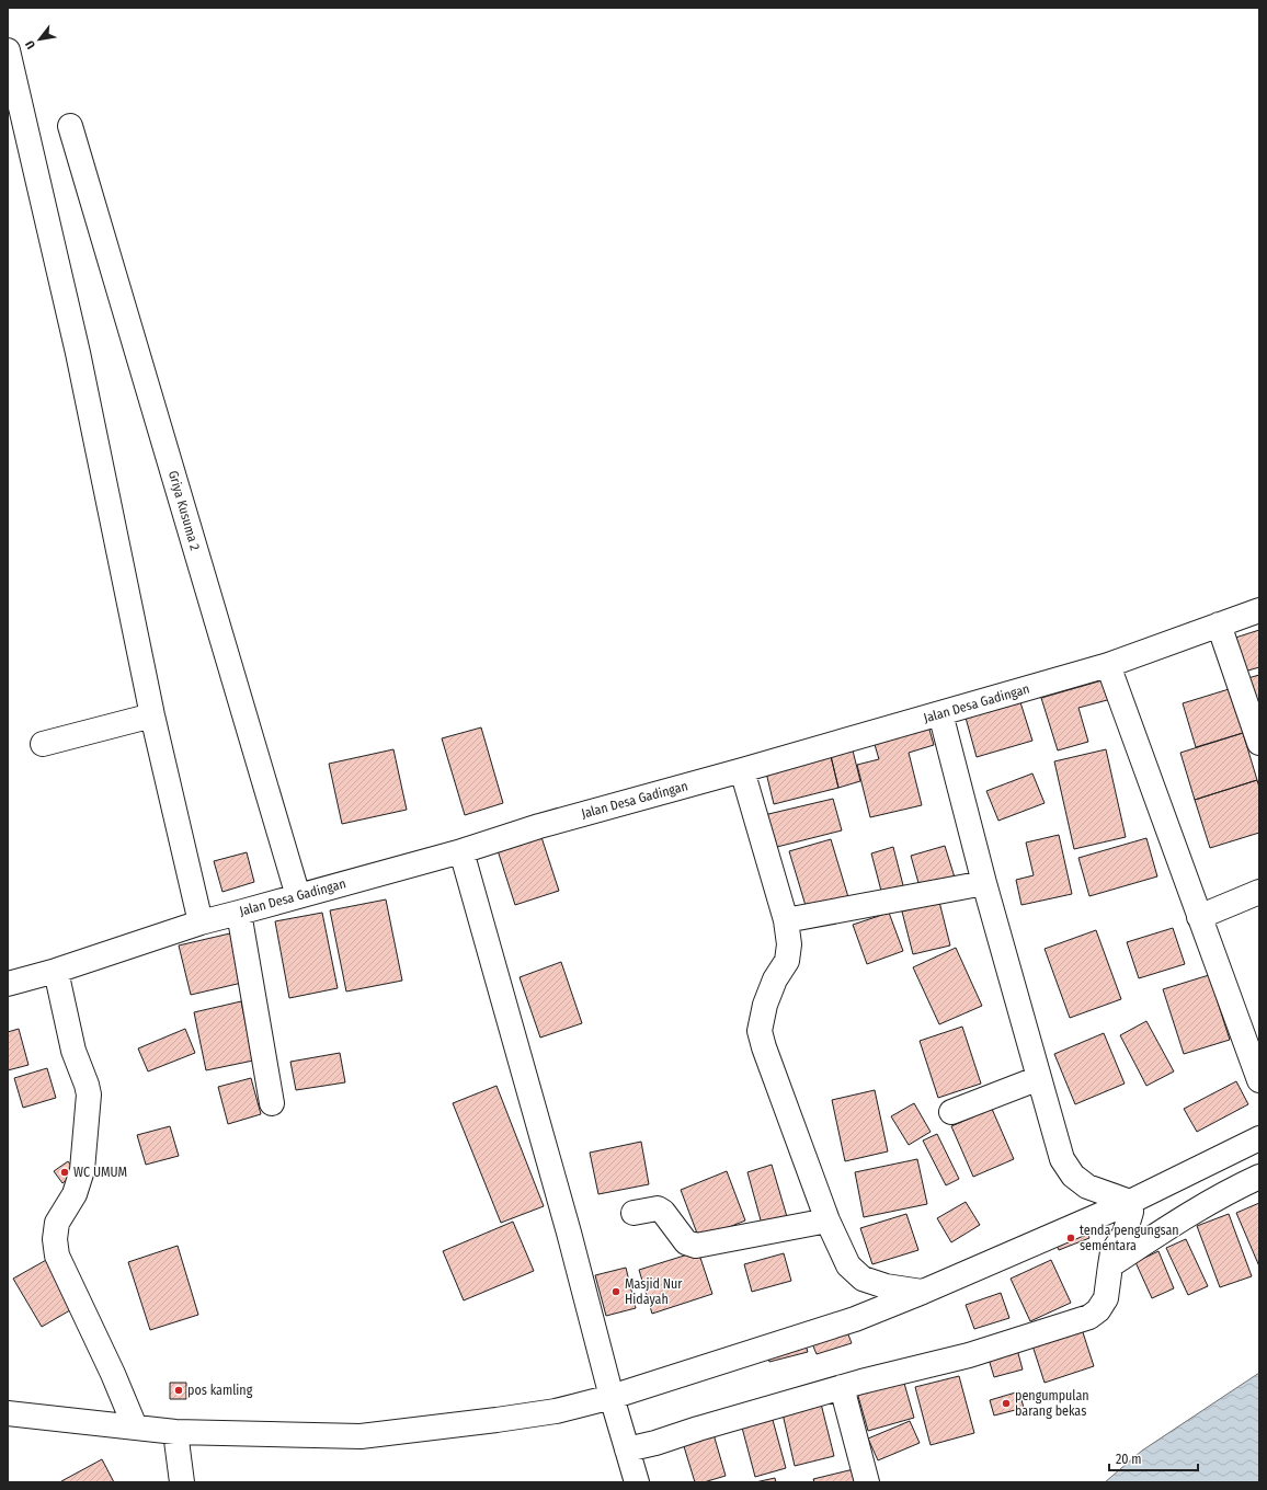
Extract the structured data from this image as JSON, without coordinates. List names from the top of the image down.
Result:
{
  "streets": {
    "street": ["Griya Kusuma 2", "Jalan Desa Gadingan"]
  },
  "crossings": [
    ["Griya Kusuma 2", "Jalan Desa Gadingan"]
  ],
  "places": [
    "WC UMUM",
    "tenda pengungsan sementara",
    "Masjid Nur Hidayah",
    "pos kamling",
    "pengumpulan barang bekas"
  ],
  "scale_bar": "20 m",
  "north": "bottom left"
}
